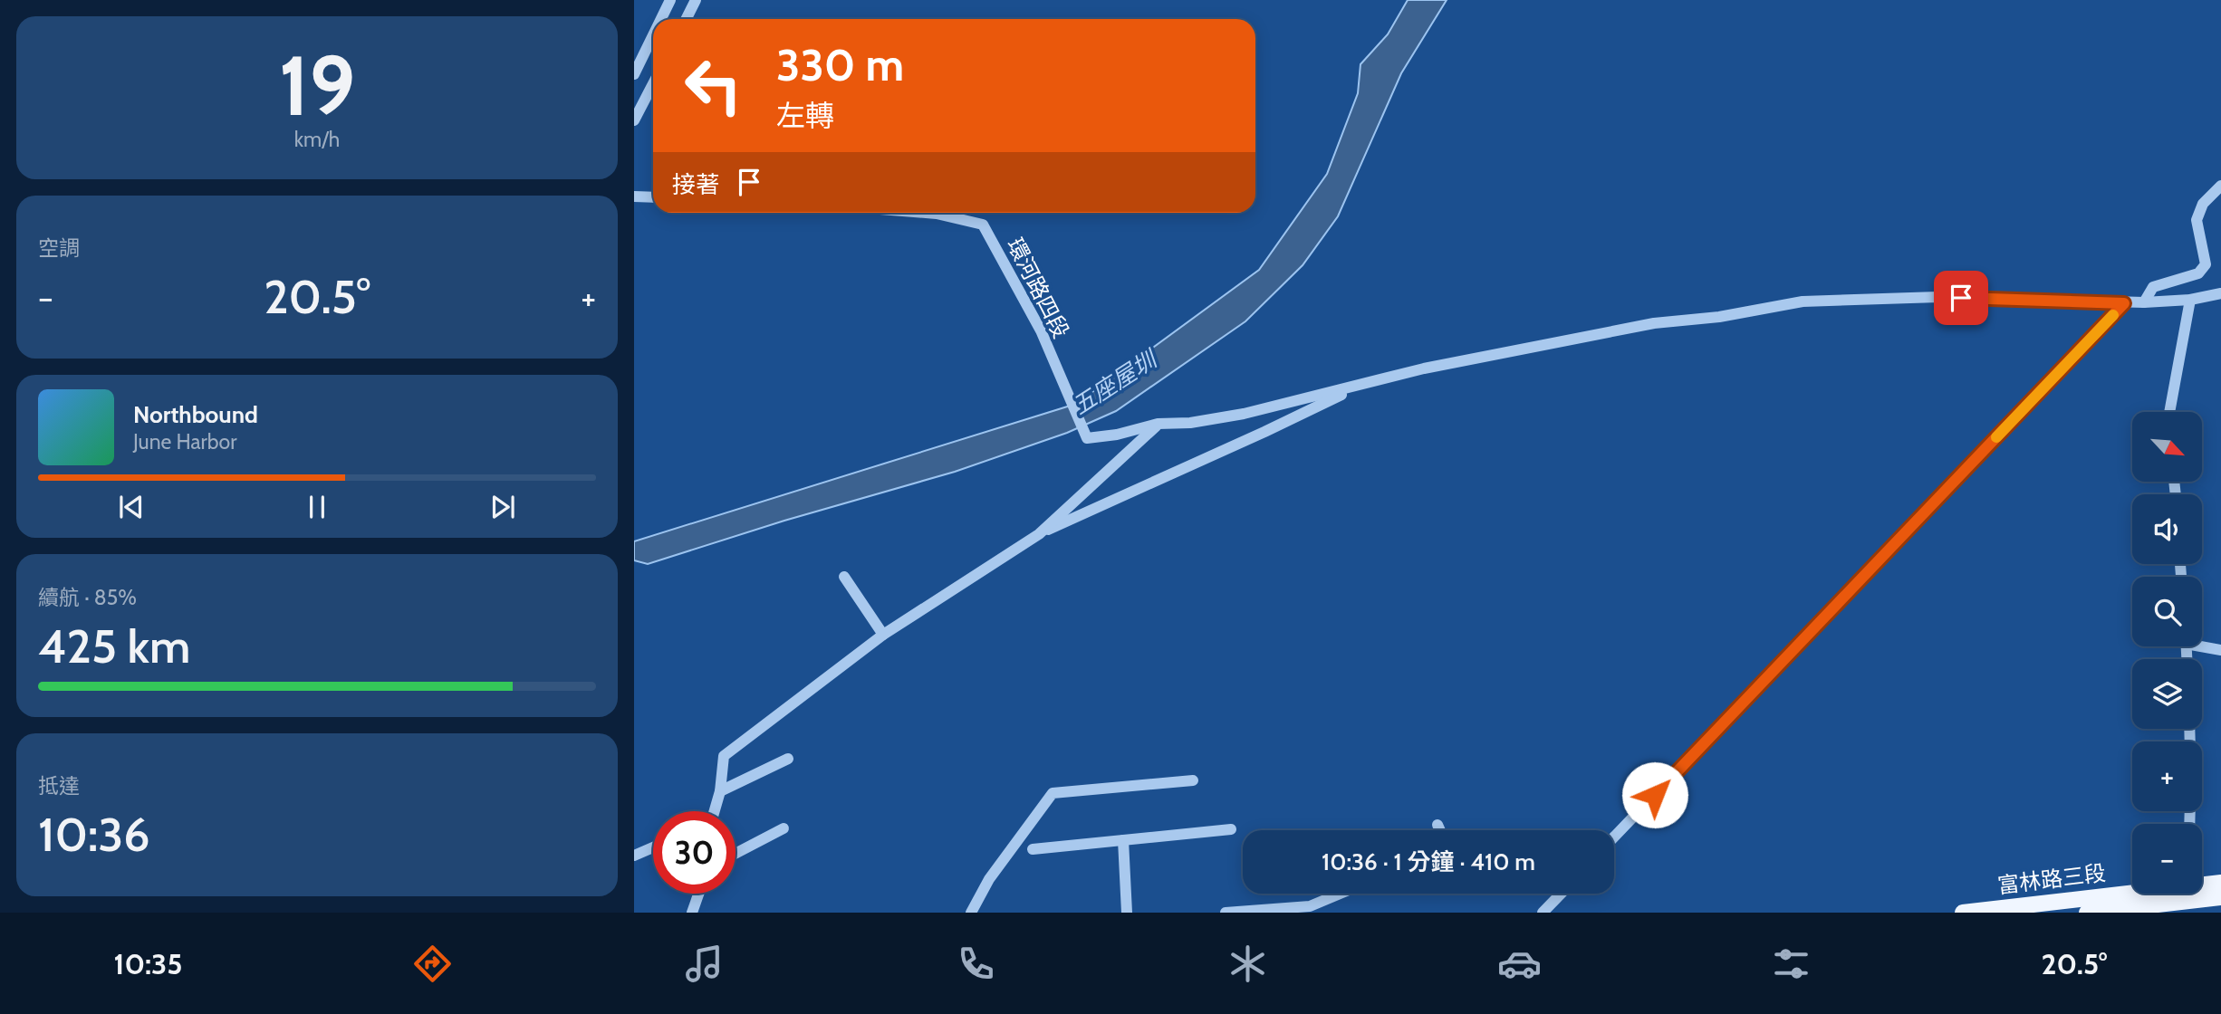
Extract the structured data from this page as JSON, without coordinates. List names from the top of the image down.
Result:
{
  "streets": {
    "main road": ["富林路三段"],
    "street": ["環河路四段"]
  },
  "water": ["五座屋圳"],
  "north": "bottom right",
  "page": {
    "tile": [
      ["19", "km/h"],
      "空調",
      ["續航 · 85%", "425 km"],
      ["抵達", "10:36"]
    ],
    "turn": ["330 m", "左轉"],
    "then": "接著",
    "heat": ["−", "20.5°", "+"],
    "song": ["Northbound", "June Harbor"],
    "map_buttons": ["+", "−"],
    "limit": "30",
    "trip": "10:36 · 1 分鐘 · 410 m",
    "tabs": ["10:35", "20.5°"]
  }
}
